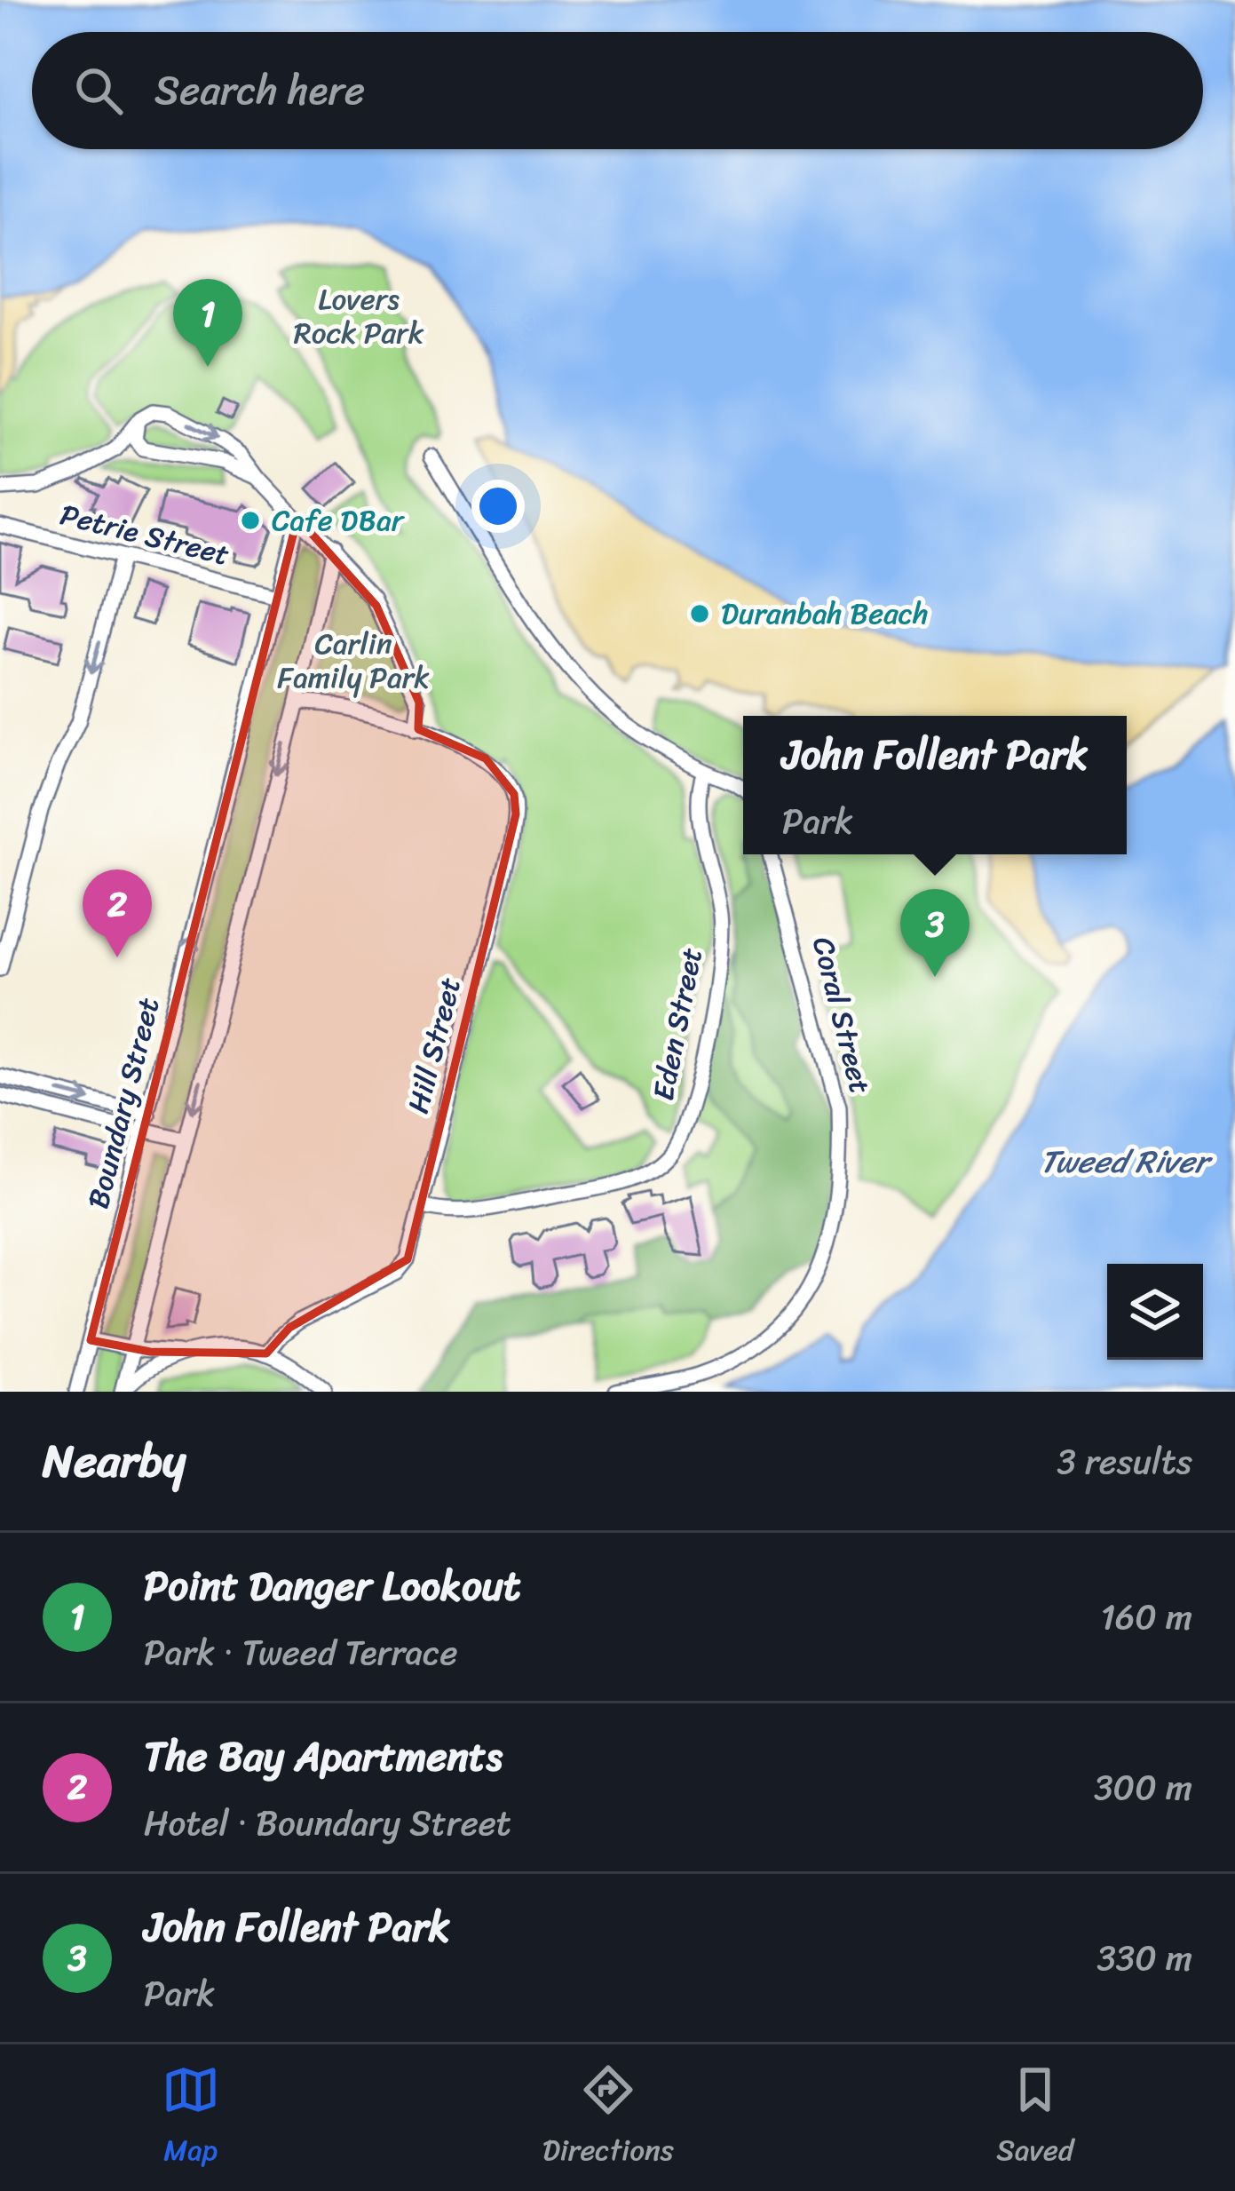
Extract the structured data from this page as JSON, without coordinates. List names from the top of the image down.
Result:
{
  "streets": {
    "street": [
      "Petrie Street",
      "Coral Street",
      "Eden Street",
      "Hill Street",
      "Boundary Street"
    ]
  },
  "crossings": [
    ["Petrie Street", "Boundary Street"],
    ["Eden Street", "Hill Street"]
  ],
  "water": ["Tweed River"],
  "parks": ["Lovers Rock Park", "Carlin Family Park"],
  "places": ["Cafe DBar", "Duranbah Beach"],
  "page": {
    "search": "Search here",
    "pins": ["1", "2", "3"],
    "popup": ["John Follent Park", "Park"],
    "heading": ["Nearby", "3 results"],
    "list": [
      {
        "mark": "1",
        "name": "Point Danger Lookout",
        "note": "Park · Tweed Terrace",
        "value": "160 m"
      },
      {
        "mark": "2",
        "name": "The Bay Apartments",
        "note": "Hotel · Boundary Street",
        "value": "300 m"
      },
      {
        "mark": "3",
        "name": "John Follent Park",
        "note": "Park",
        "value": "330 m"
      }
    ],
    "nav": ["Map", "Directions", "Saved"]
  }
}
